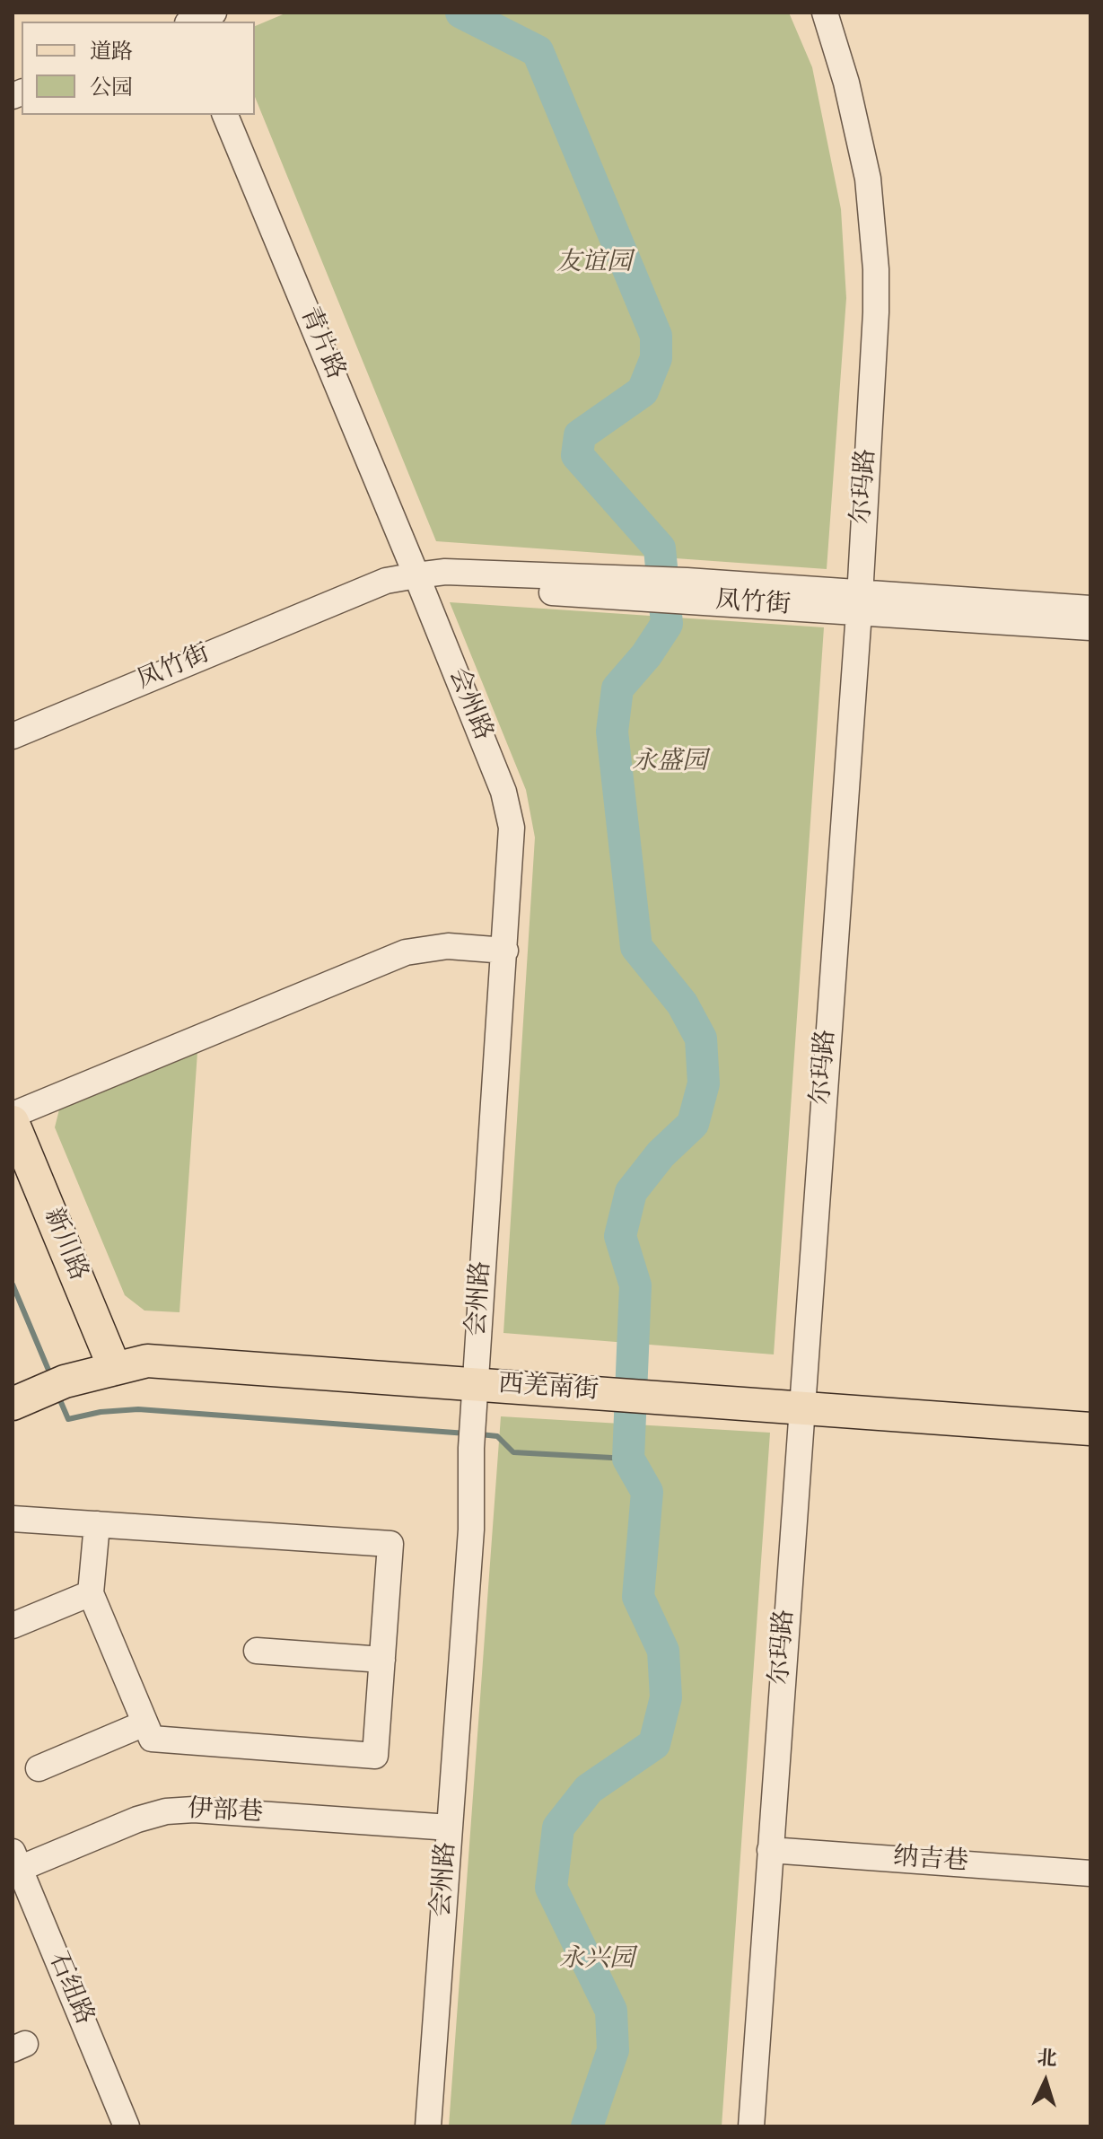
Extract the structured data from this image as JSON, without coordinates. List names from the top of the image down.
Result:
{
  "streets": {
    "main road": ["新川路", "西羌南街"],
    "street": [
      "青片路",
      "尔玛路",
      "凤竹街",
      "会州路",
      "伊部巷",
      "纳吉巷",
      "石纽路"
    ]
  },
  "crossings": [
    ["青片路", "凤竹街"],
    ["青片路", "会州路"],
    ["尔玛路", "凤竹街"],
    ["尔玛路", "西羌南街"],
    ["尔玛路", "纳吉巷"],
    ["凤竹街", "会州路"],
    ["会州路", "西羌南街"],
    ["会州路", "伊部巷"],
    ["新川路", "西羌南街"],
    ["伊部巷", "石纽路"]
  ],
  "parks": ["友谊园", "永盛园", "永兴园"],
  "legend": ["道路", "公园"],
  "north": "top"
}
